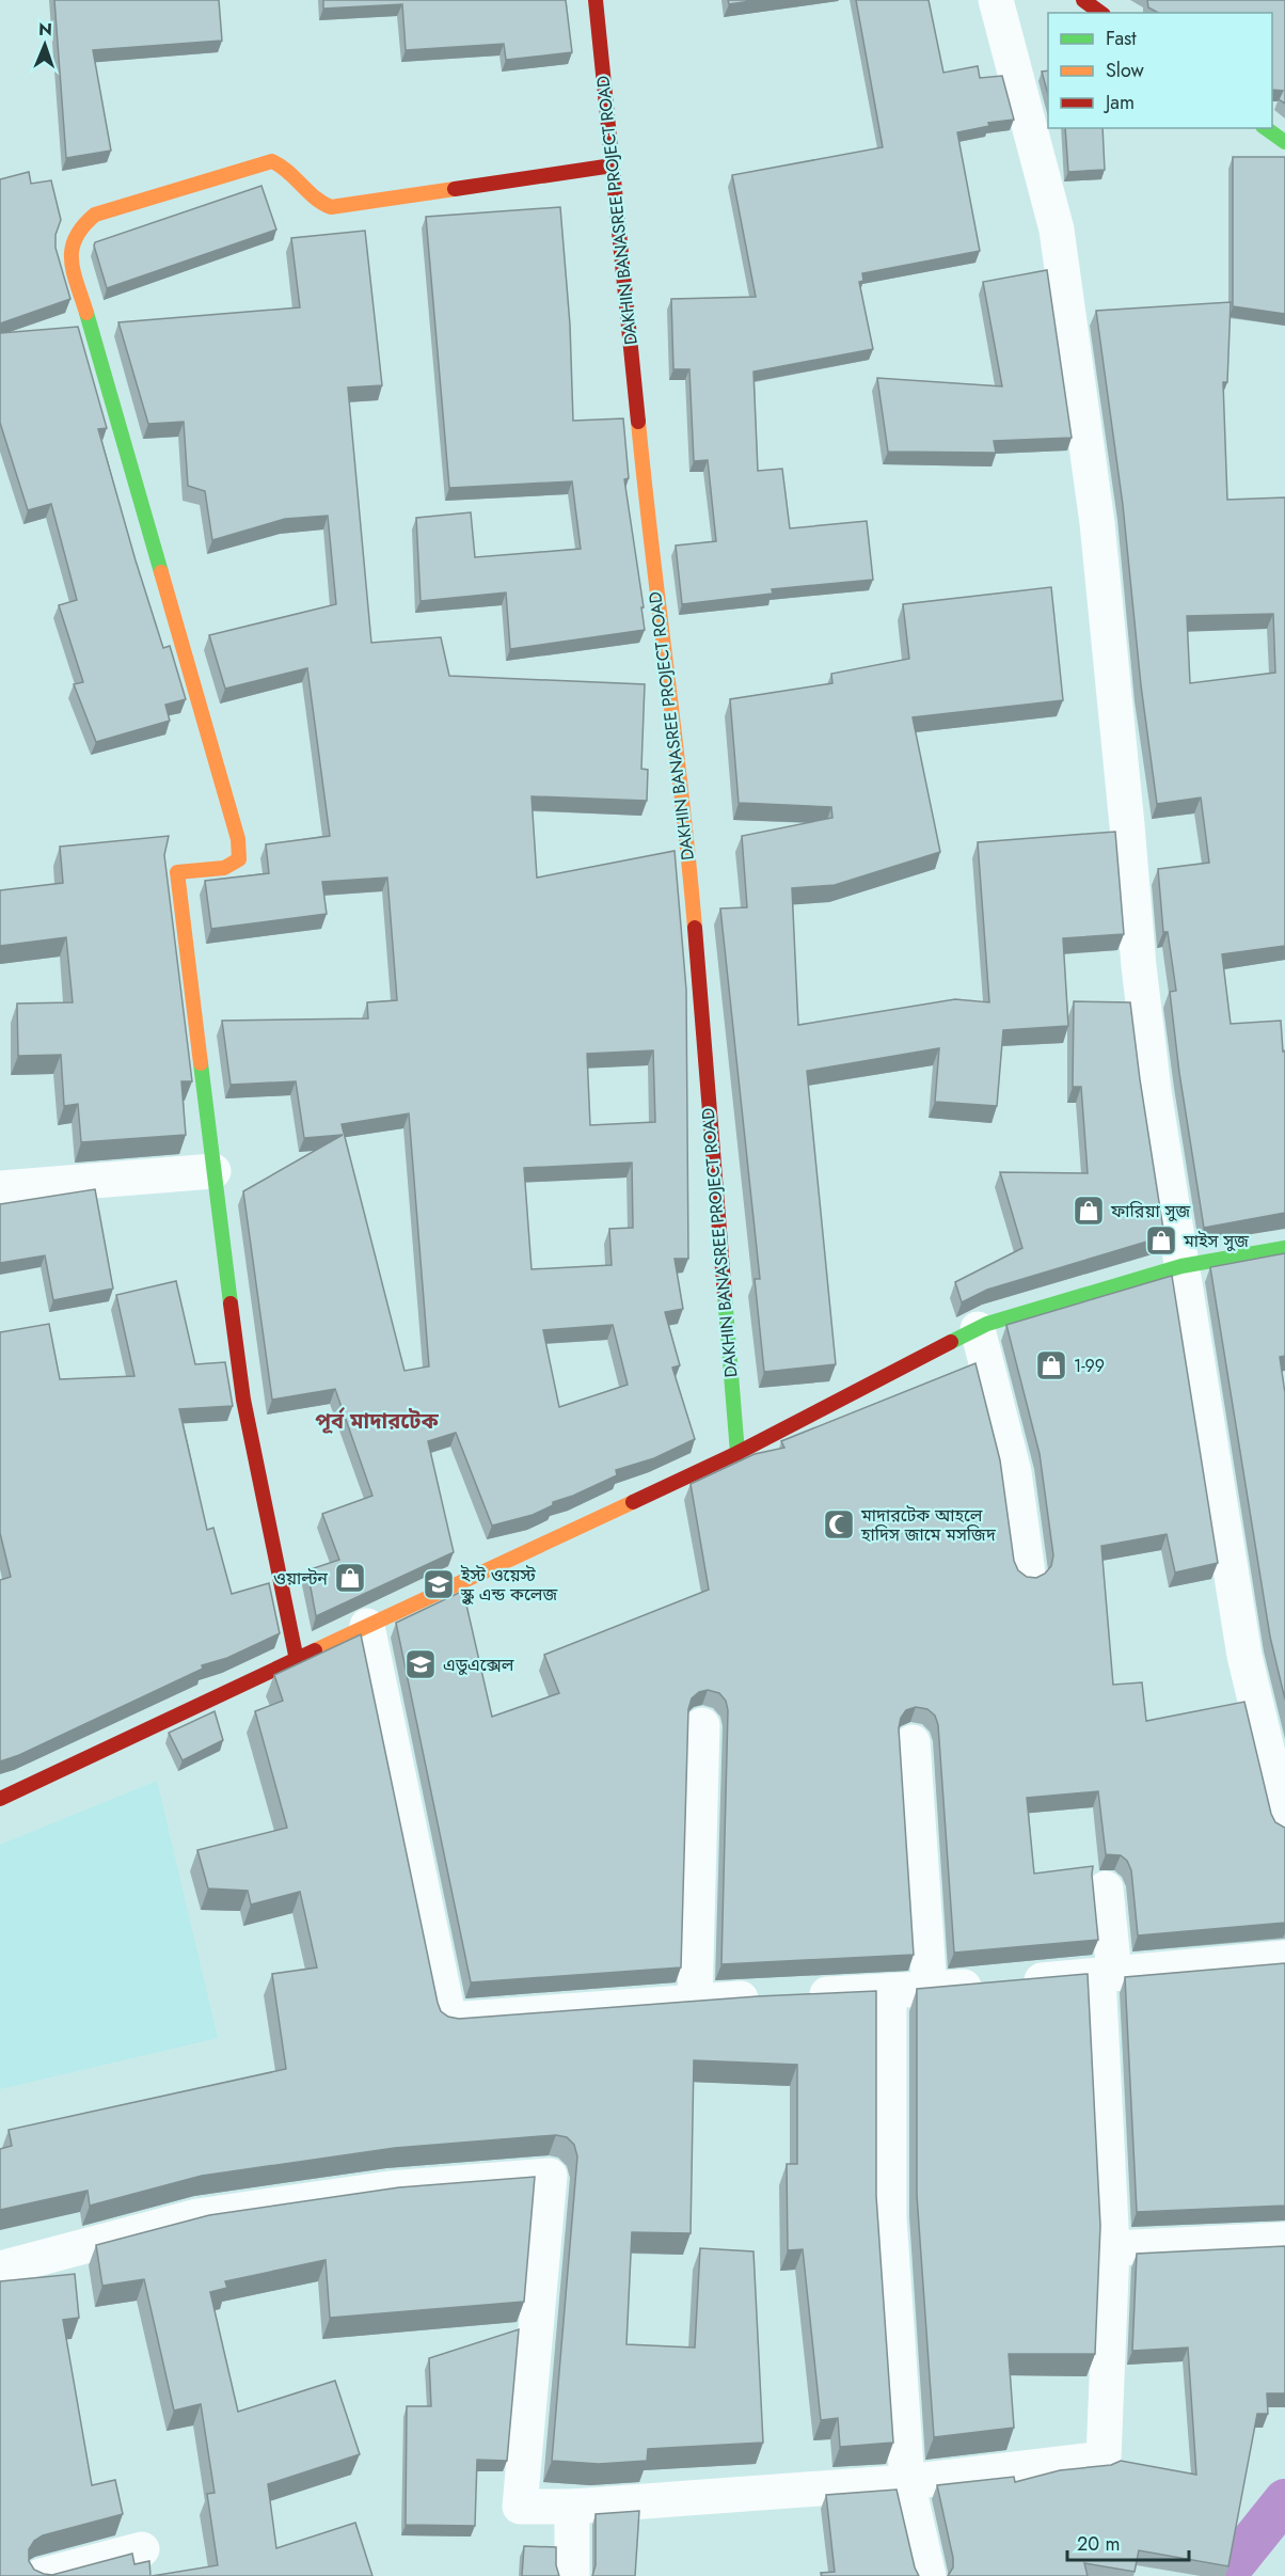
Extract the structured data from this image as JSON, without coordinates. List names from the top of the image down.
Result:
{
  "streets": {
    "street": ["DAKHIN BANASREE PROJECT ROAD"]
  },
  "districts": ["পূর্ব মাদারটেক"],
  "places": {
    "shop": [
      "ফারিয়া সুজ",
      "মাইস সুজ",
      "1-99",
      "ওয়াল্টন"
    ],
    "mosque": ["মাদারটেক আহলে হাদিস জামে মসজিদ"],
    "school or university": ["ইস্ট ওয়েস্ট স্কুল এন্ড কলেজ", "এডুএক্সেল"]
  },
  "legend": ["Fast", "Slow", "Jam"],
  "scale_bar": "20 m",
  "north": "top"
}
